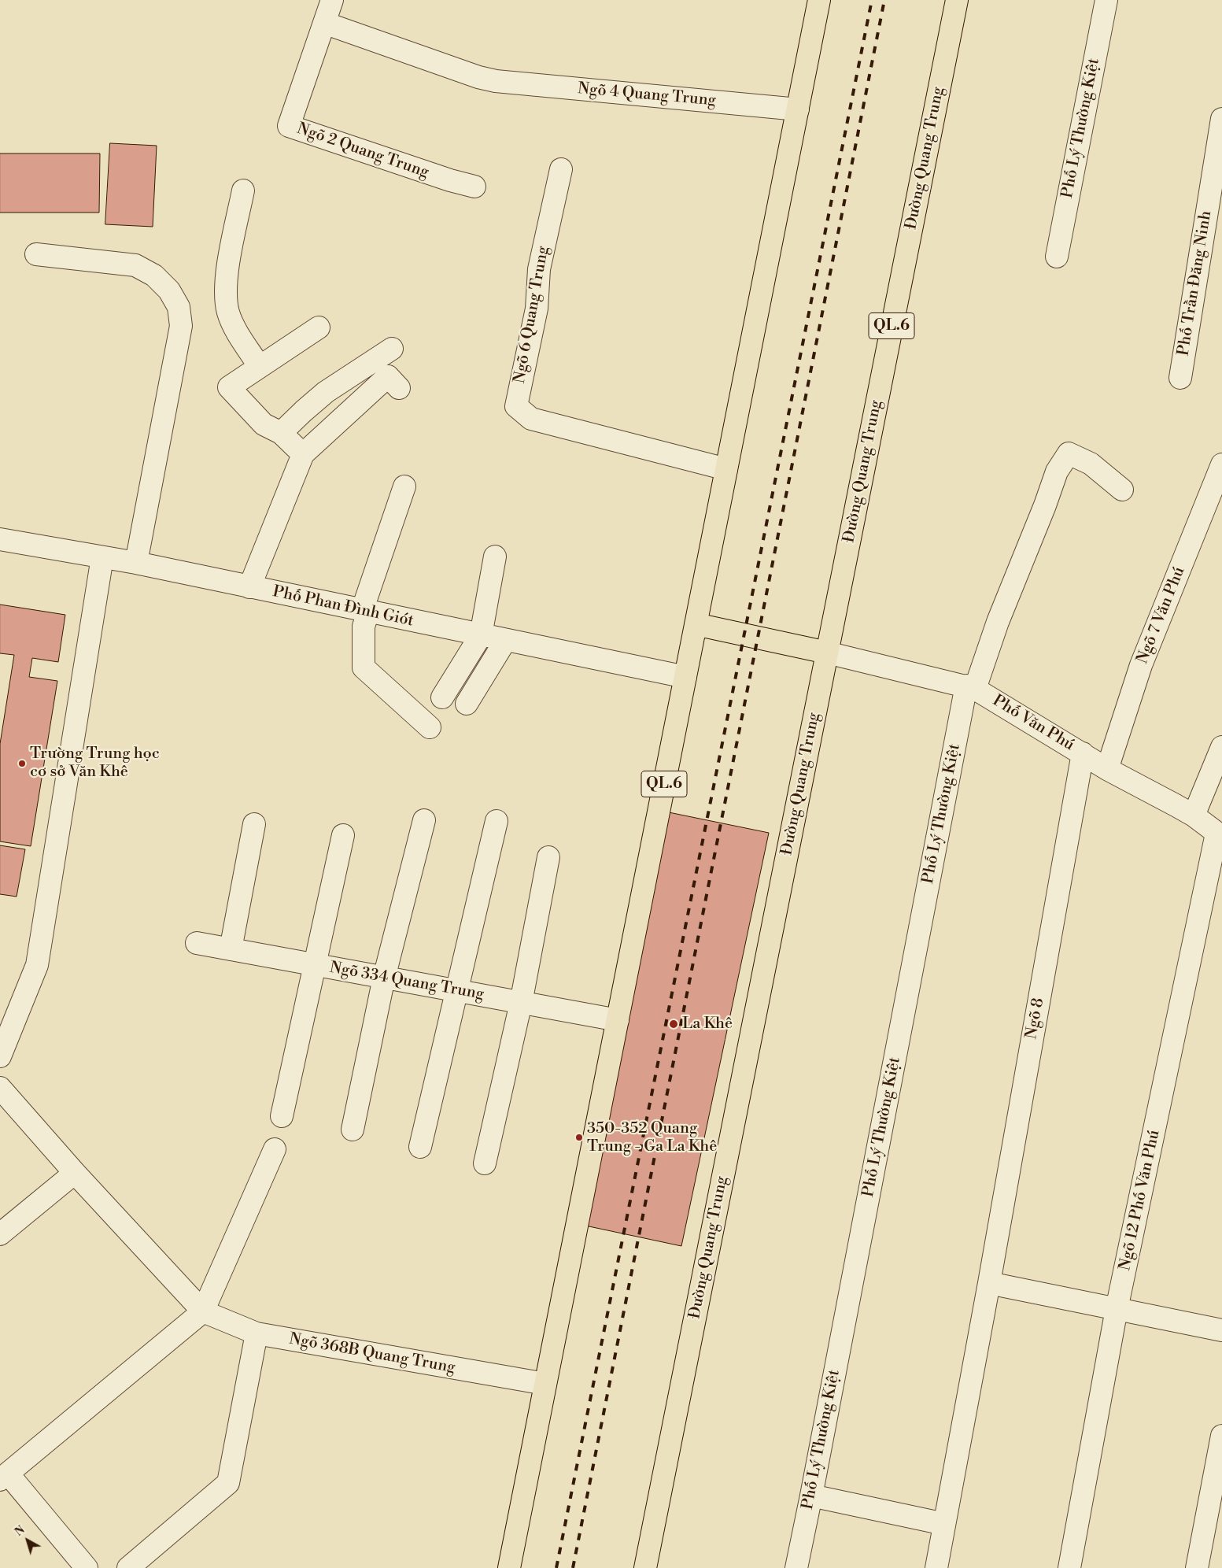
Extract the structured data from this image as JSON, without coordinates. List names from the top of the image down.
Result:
{
  "streets": {
    "highway": ["Đường Quang Trung", "QL.6"],
    "street": [
      "Ngõ 4 Quang Trung",
      "Phố Lý Thường Kiệt",
      "Ngõ 2 Quang Trung",
      "Phố Trần Đăng Ninh",
      "Ngõ 6 Quang Trung",
      "Phố Phan Đình Giót",
      "Ngõ 7 Văn Phú",
      "Phố Văn Phú",
      "Ngõ 334 Quang Trung",
      "Ngõ 8",
      "Ngõ 12 Phố Văn Phú",
      "Ngõ 368B Quang Trung"
    ]
  },
  "crossings": [
    ["Ngõ 4 Quang Trung", "Ngõ 2 Quang Trung"],
    ["Ngõ 4 Quang Trung", "QL.6"],
    ["Phố Lý Thường Kiệt", "Phố Văn Phú"],
    ["Đường Quang Trung", "Phố Văn Phú"],
    ["Ngõ 6 Quang Trung", "QL.6"],
    ["QL.6", "Phố Phan Đình Giót"],
    ["QL.6", "Ngõ 334 Quang Trung"],
    ["QL.6", "Ngõ 368B Quang Trung"],
    ["Ngõ 7 Văn Phú", "Phố Văn Phú"],
    ["Phố Văn Phú", "Ngõ 8"],
    ["Phố Văn Phú", "Ngõ 12 Phố Văn Phú"]
  ],
  "places": ["Trường Trung học cơ sở Văn Khê", "La Khê", "350-352 Quang Trung - Ga La Khê"],
  "north": "top left"
}
